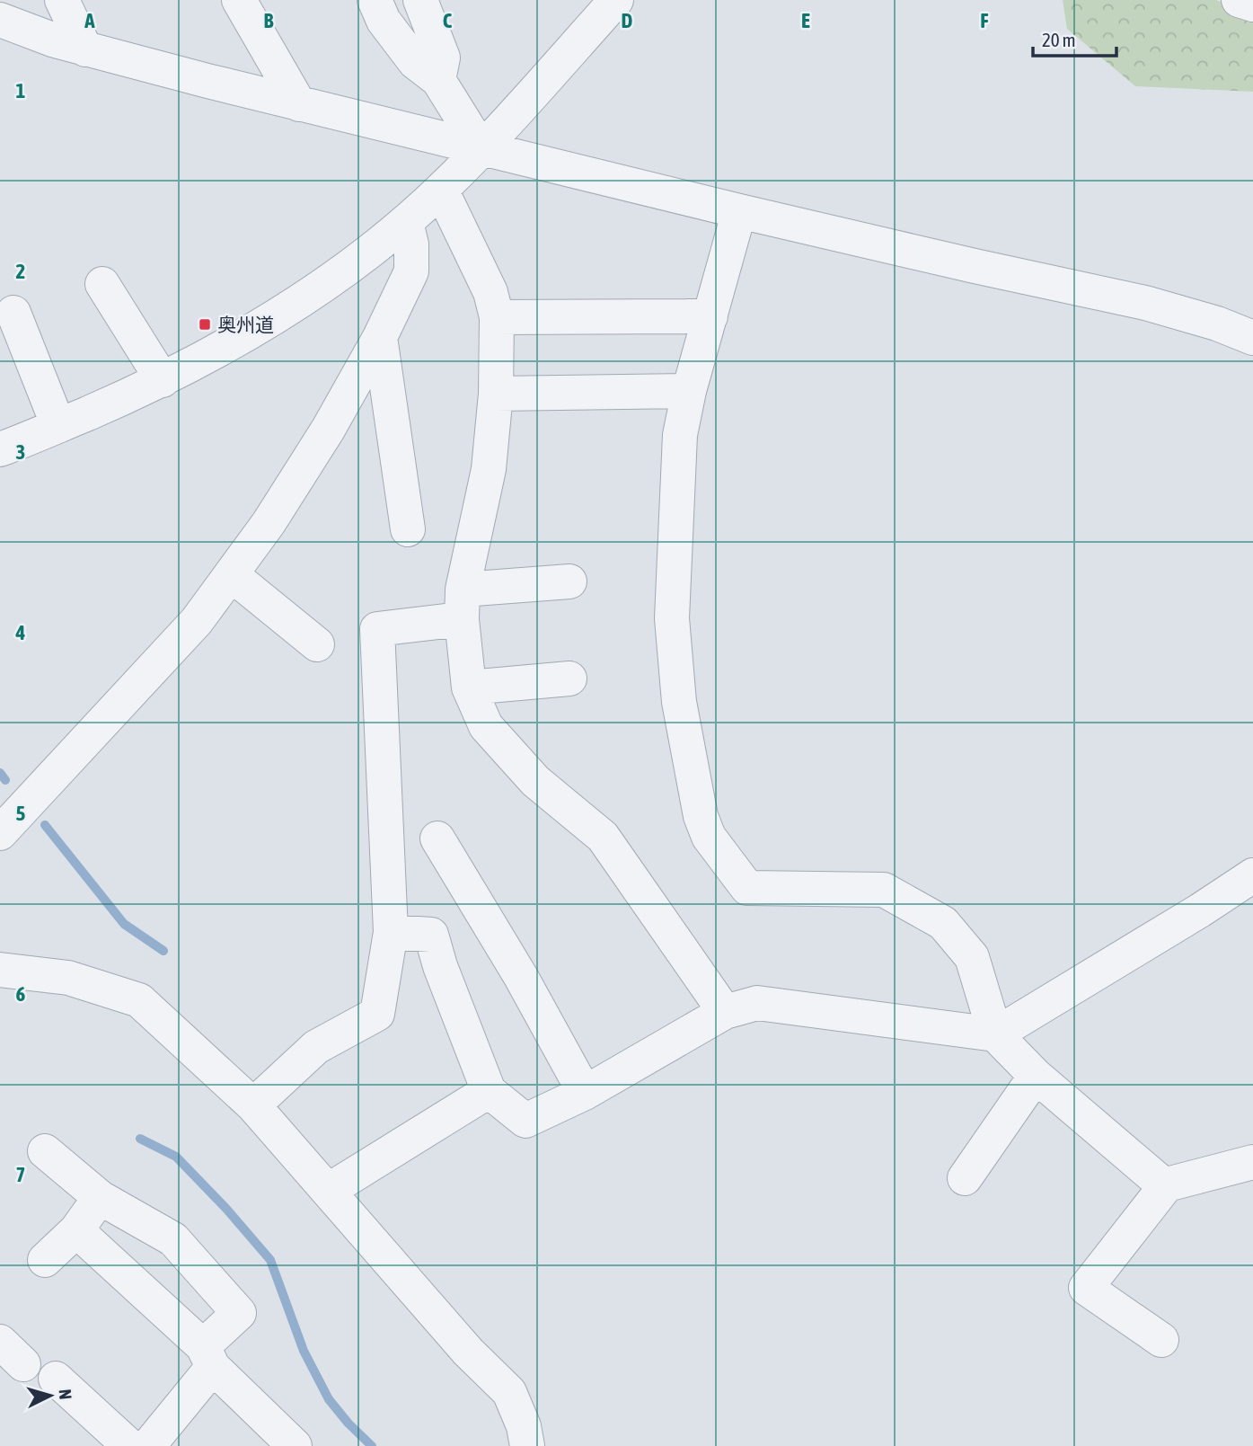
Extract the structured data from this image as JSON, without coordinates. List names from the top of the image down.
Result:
{
  "places": {
    "transit": ["奥州道"]
  },
  "scale_bar": "20 m",
  "north": "right",
  "grid": {
    "columns": [
      "A",
      "B",
      "C",
      "D",
      "E",
      "F"
    ],
    "rows": [
      "1",
      "2",
      "3",
      "4",
      "5",
      "6",
      "7"
    ]
  }
}
